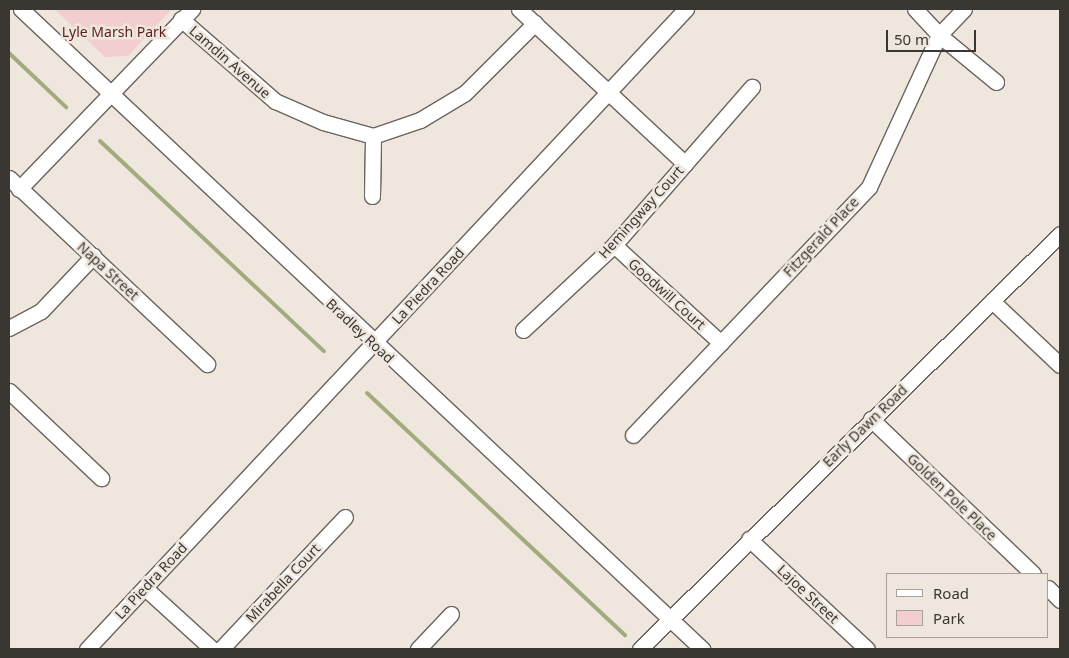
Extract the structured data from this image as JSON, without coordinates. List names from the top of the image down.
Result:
{
  "streets": {
    "street": [
      "Lamdin Avenue",
      "Hemingway Court",
      "Fitzgerald Place",
      "Napa Street",
      "La Piedra Road",
      "Goodwill Court",
      "Bradley Road",
      "Early Dawn Road",
      "Golden Pole Place",
      "Mirabella Court",
      "Lajoe Street"
    ]
  },
  "crossings": [
    ["Hemingway Court", "Goodwill Court"],
    ["Fitzgerald Place", "Goodwill Court"],
    ["La Piedra Road", "Bradley Road"],
    ["Bradley Road", "Early Dawn Road"],
    ["Early Dawn Road", "Golden Pole Place"],
    ["Early Dawn Road", "Lajoe Street"]
  ],
  "parks": ["Lyle Marsh Park"],
  "legend": ["Road", "Park"],
  "scale_bar": "50 m"
}
